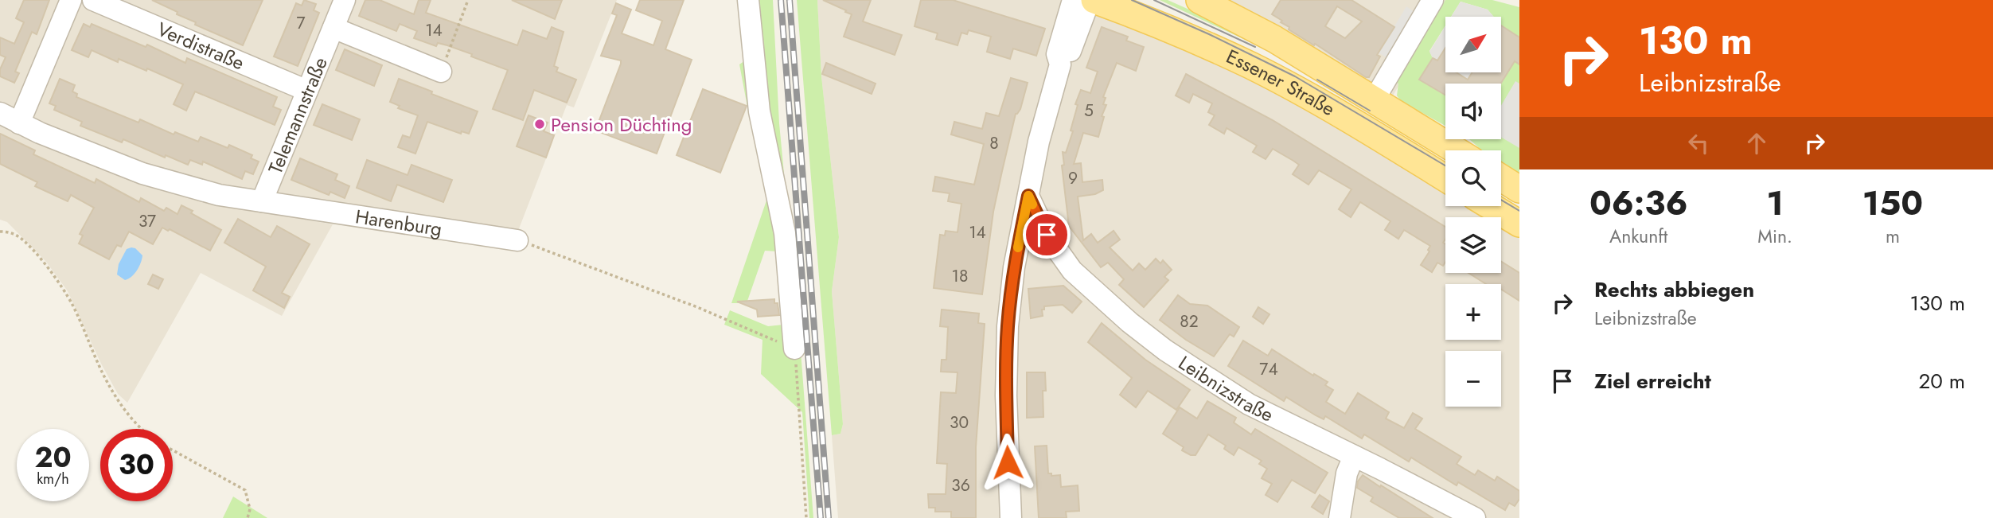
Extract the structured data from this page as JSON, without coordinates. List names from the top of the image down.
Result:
{
  "streets": {
    "main road": ["Essener Straße"],
    "street": [
      "Verdistraße",
      "Telemannstraße",
      "Harenburg",
      "Leibnizstraße"
    ]
  },
  "crossings": [
    ["Verdistraße", "Telemannstraße"],
    ["Telemannstraße", "Harenburg"]
  ],
  "places": ["Pension Düchting"],
  "house_numbers": [
    "7",
    "14",
    "5",
    "8",
    "9",
    "37",
    "14",
    "18",
    "82",
    "74",
    "30",
    "36"
  ],
  "north": "top right",
  "page": {
    "turn": ["130 m", "Leibnizstraße"],
    "map_buttons": ["+", "−"],
    "eta": [
      "06:36",
      "Ankunft",
      "1",
      "Min.",
      "150",
      "m"
    ],
    "list": [
      {
        "name": "Rechts abbiegen",
        "note": "Leibnizstraße",
        "value": "130 m"
      },
      {
        "name": "Ziel erreicht",
        "value": "20 m"
      }
    ],
    "speed": "20 km/h",
    "limit": "30"
  }
}
